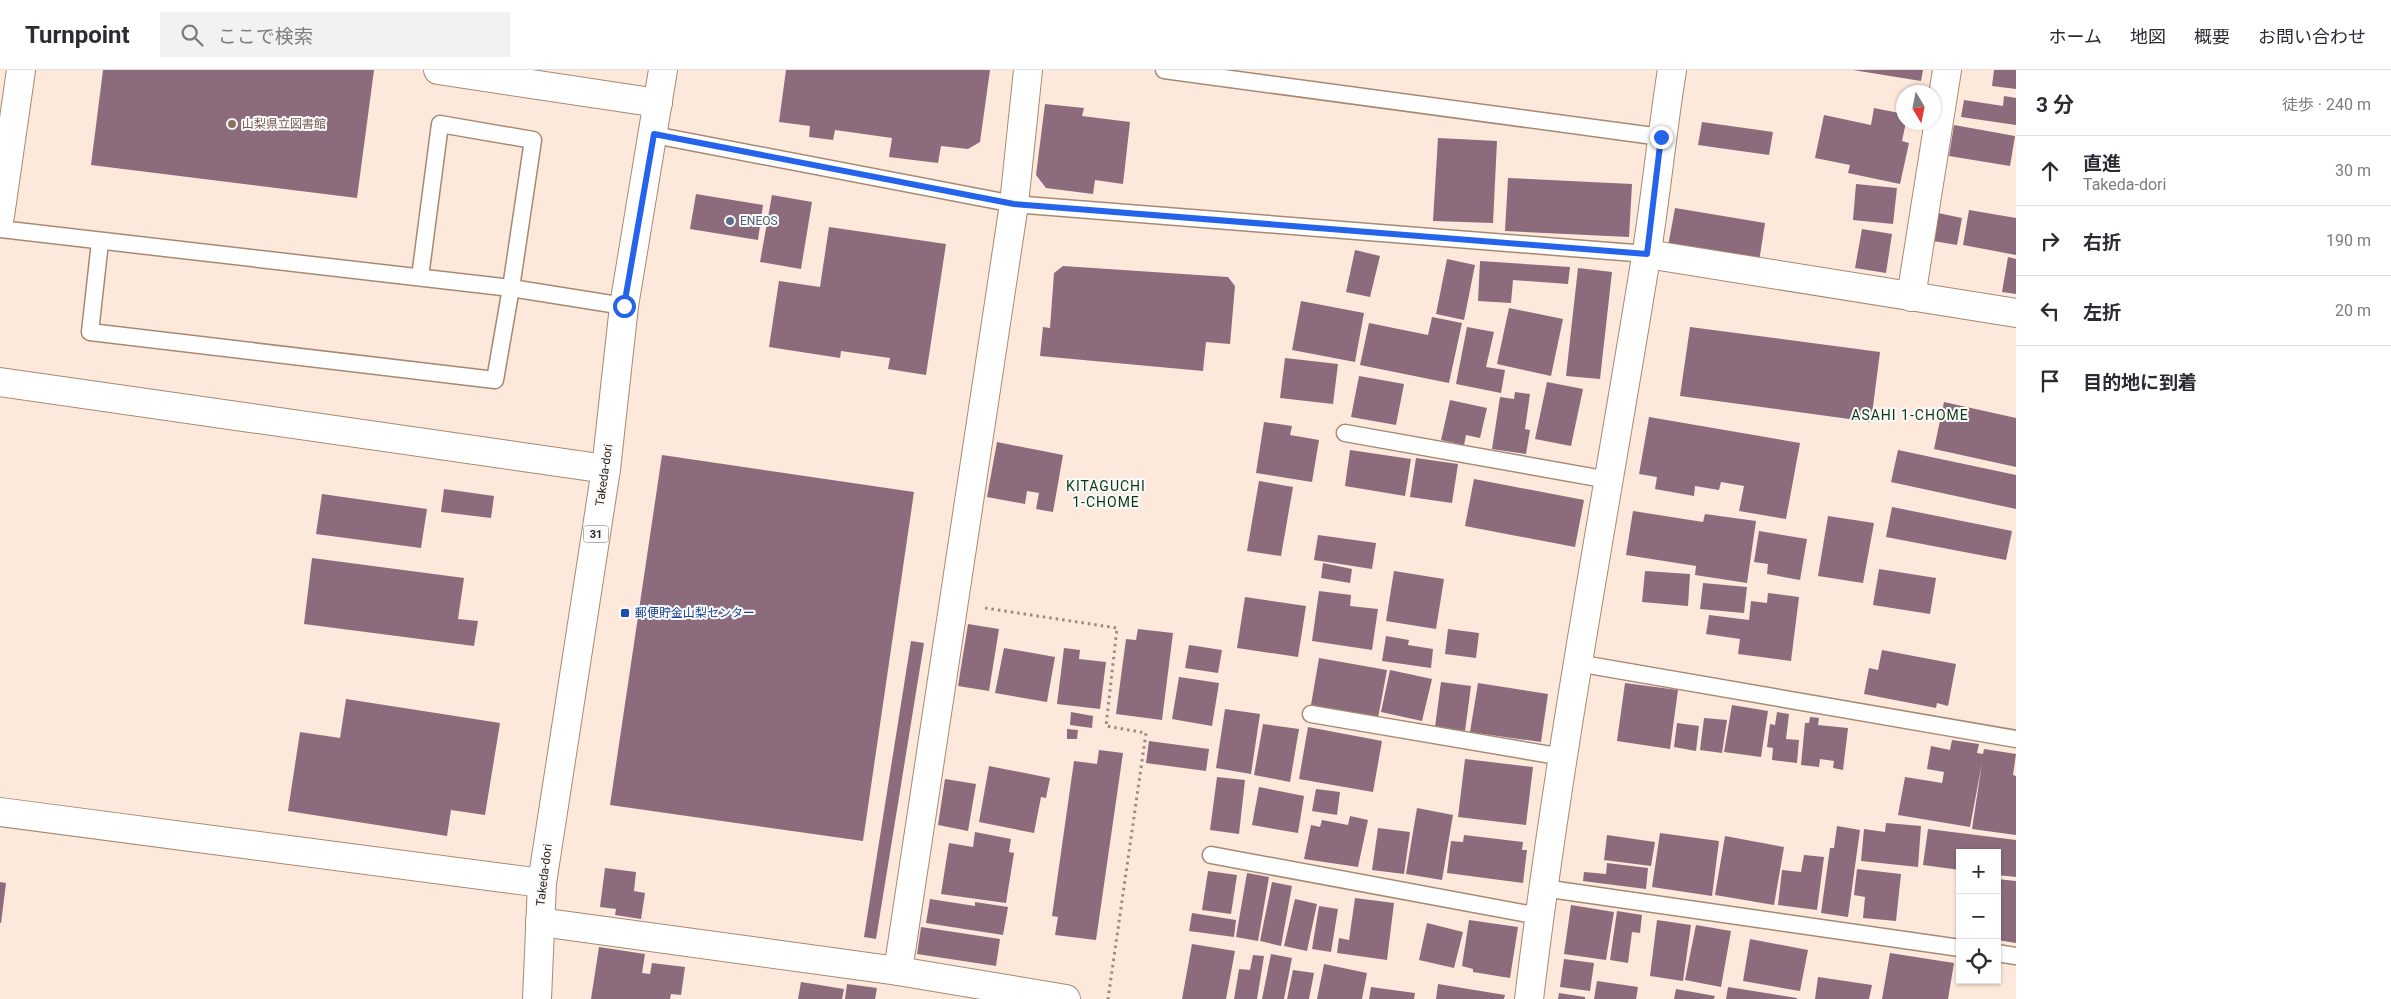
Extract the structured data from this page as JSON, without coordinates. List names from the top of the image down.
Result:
{
  "streets": {
    "street": ["Takeda-dori", "31"]
  },
  "districts": ["ASAHI 1-CHOME", "KITAGUCHI 1-CHOME"],
  "places": {
    "other": ["山梨県立図書館", "ENEOS"],
    "transit": ["郵便貯金山梨センター"]
  },
  "north": "bottom",
  "page": {
    "header": "Turnpoint",
    "search": "ここで検索",
    "nav": [
      "ホーム",
      "地図",
      "概要",
      "お問い合わせ"
    ],
    "heading": ["3 分", "徒歩 · 240 m"],
    "list": [
      ["直進", "Takeda-dori", "30 m"],
      ["右折", "190 m"],
      ["左折", "20 m"],
      "目的地に到着"
    ],
    "map_buttons": ["+", "−"]
  }
}
